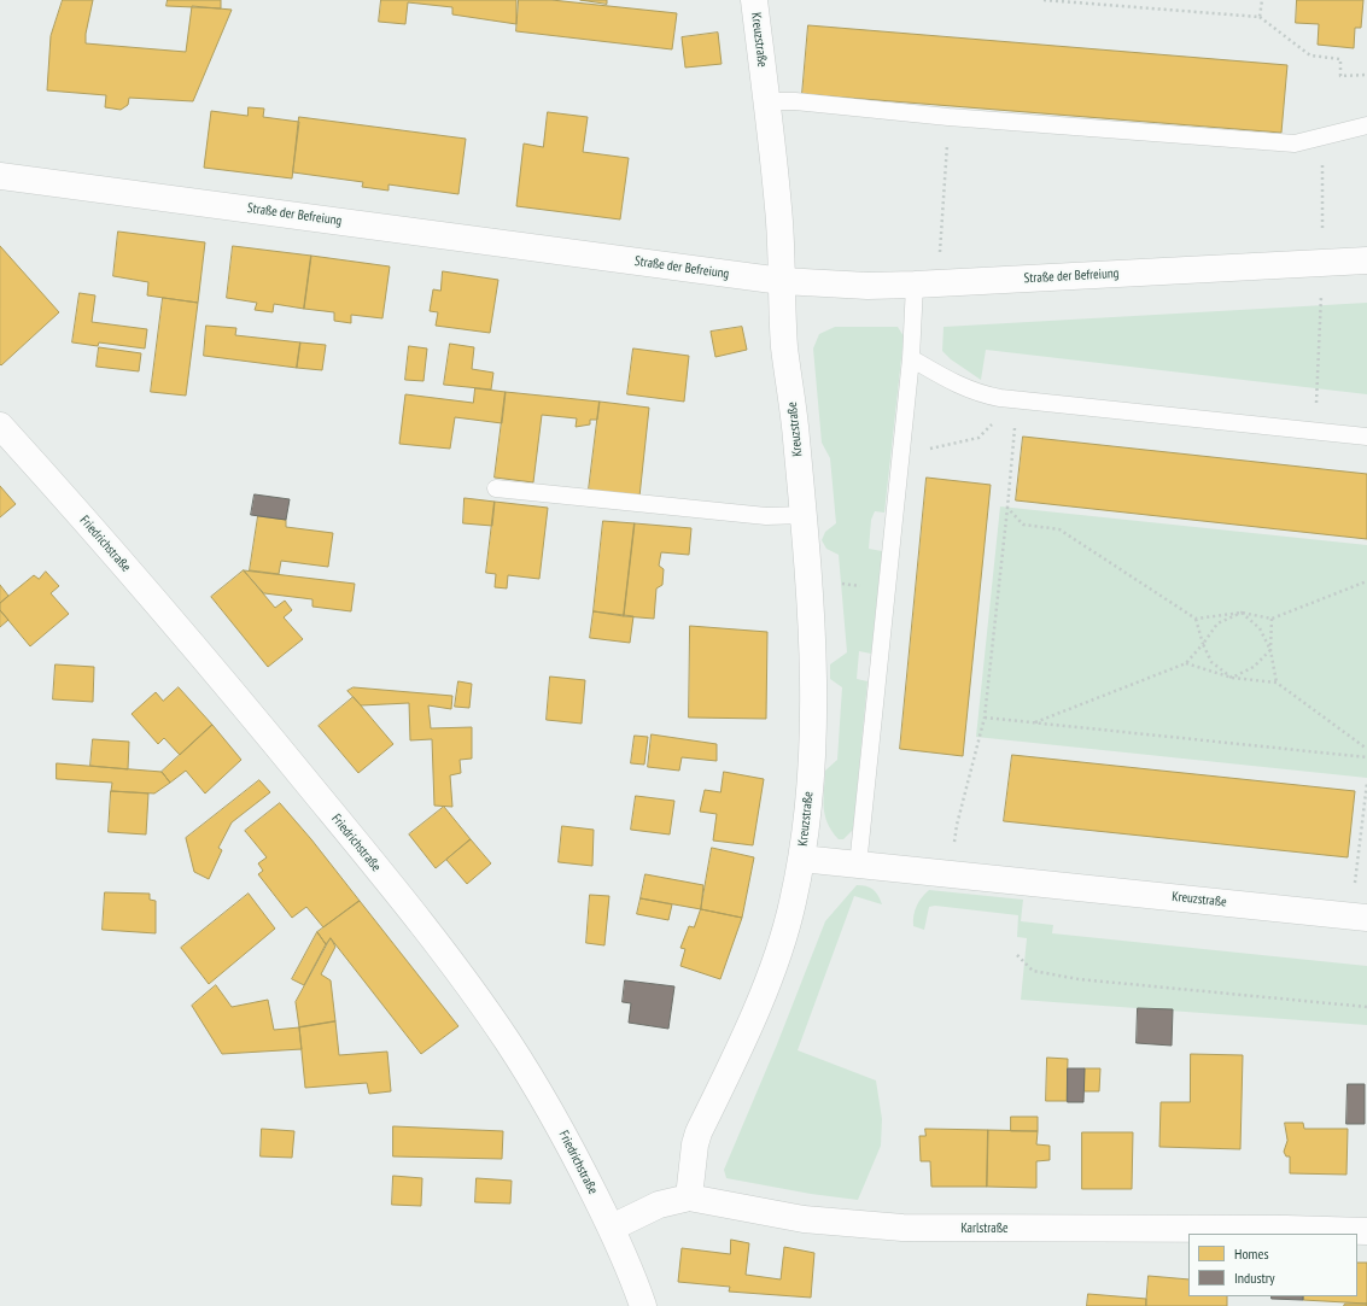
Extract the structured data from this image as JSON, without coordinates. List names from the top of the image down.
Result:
{
  "streets": {
    "street": [
      "Kreuzstraße",
      "Straße der Befreiung",
      "Friedrichstraße",
      "Karlstraße"
    ]
  },
  "crossings": [
    ["Kreuzstraße", "Straße der Befreiung"],
    ["Kreuzstraße", "Karlstraße"],
    ["Friedrichstraße", "Karlstraße"]
  ],
  "legend": ["Homes", "Industry"]
}
